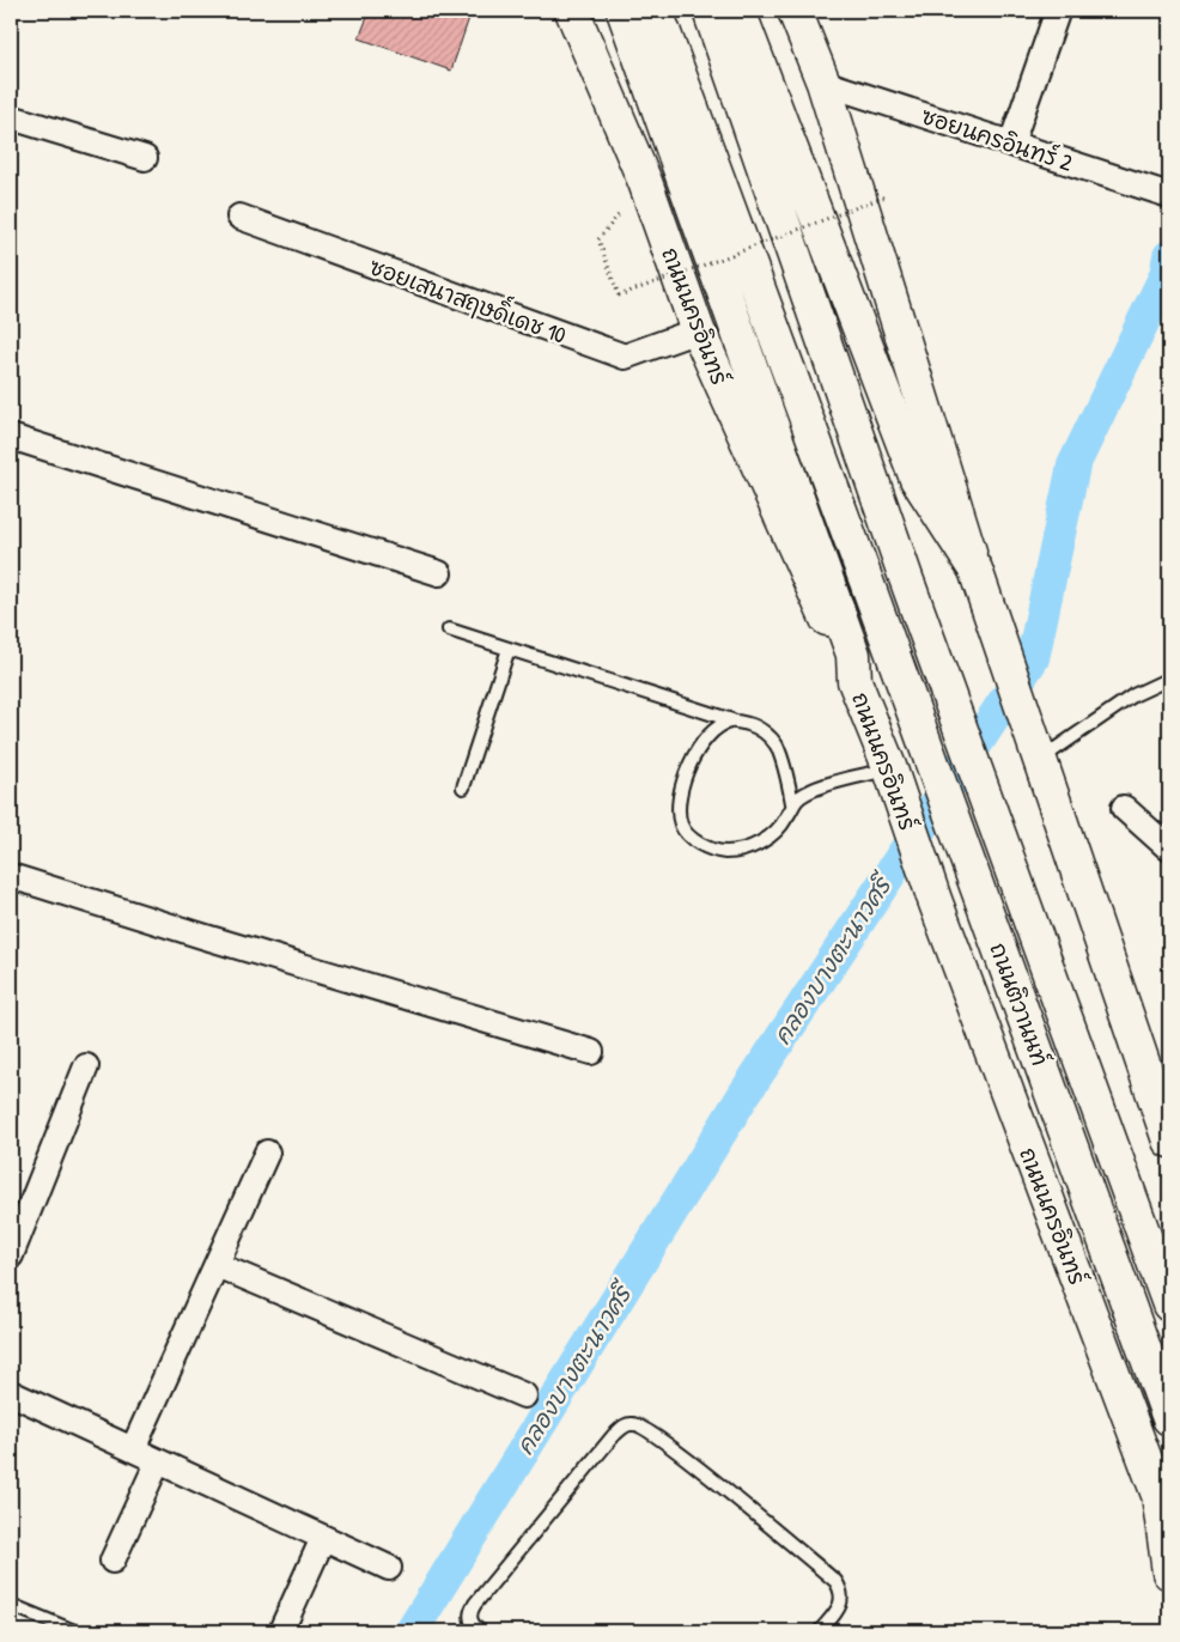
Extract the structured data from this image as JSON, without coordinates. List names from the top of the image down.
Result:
{
  "streets": {
    "main road": ["ถนนนครอินทร์", "ถนนติวานนท์"],
    "street": ["ซอยนครอินทร์ 2", "ซอยเสนาสฤษดิ์เดช 10"]
  },
  "crossings": [
    ["ซอยเสนาสฤษดิ์เดช 10", "ถนนนครอินทร์"]
  ],
  "water": ["คลองบางตะนาวศรี"]
}
